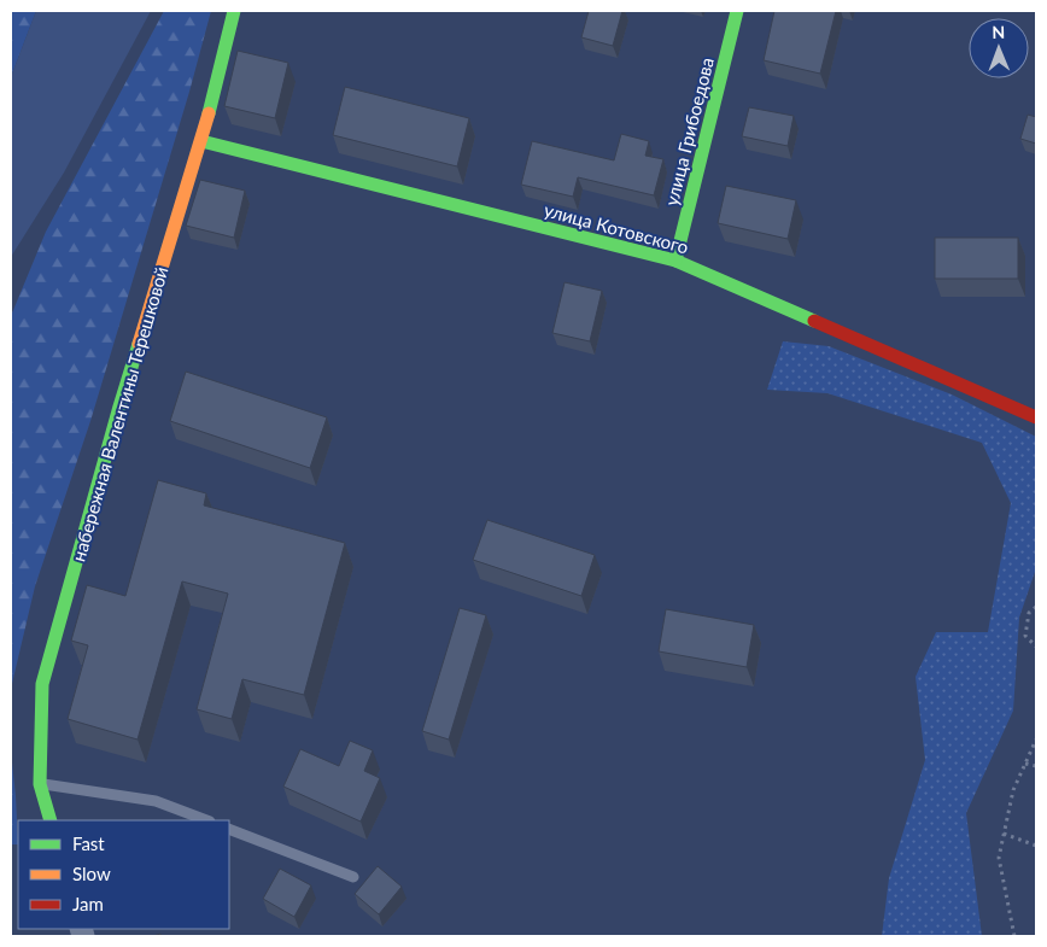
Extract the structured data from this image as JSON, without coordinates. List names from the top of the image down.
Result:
{
  "streets": {
    "street": ["улица Грибоедова", "улица Котовского", "набережная Валентины Терешковой"]
  },
  "crossings": [
    ["улица Грибоедова", "улица Котовского"],
    ["улица Котовского", "набережная Валентины Терешковой"]
  ],
  "legend": ["Fast", "Slow", "Jam"],
  "north": "top"
}
